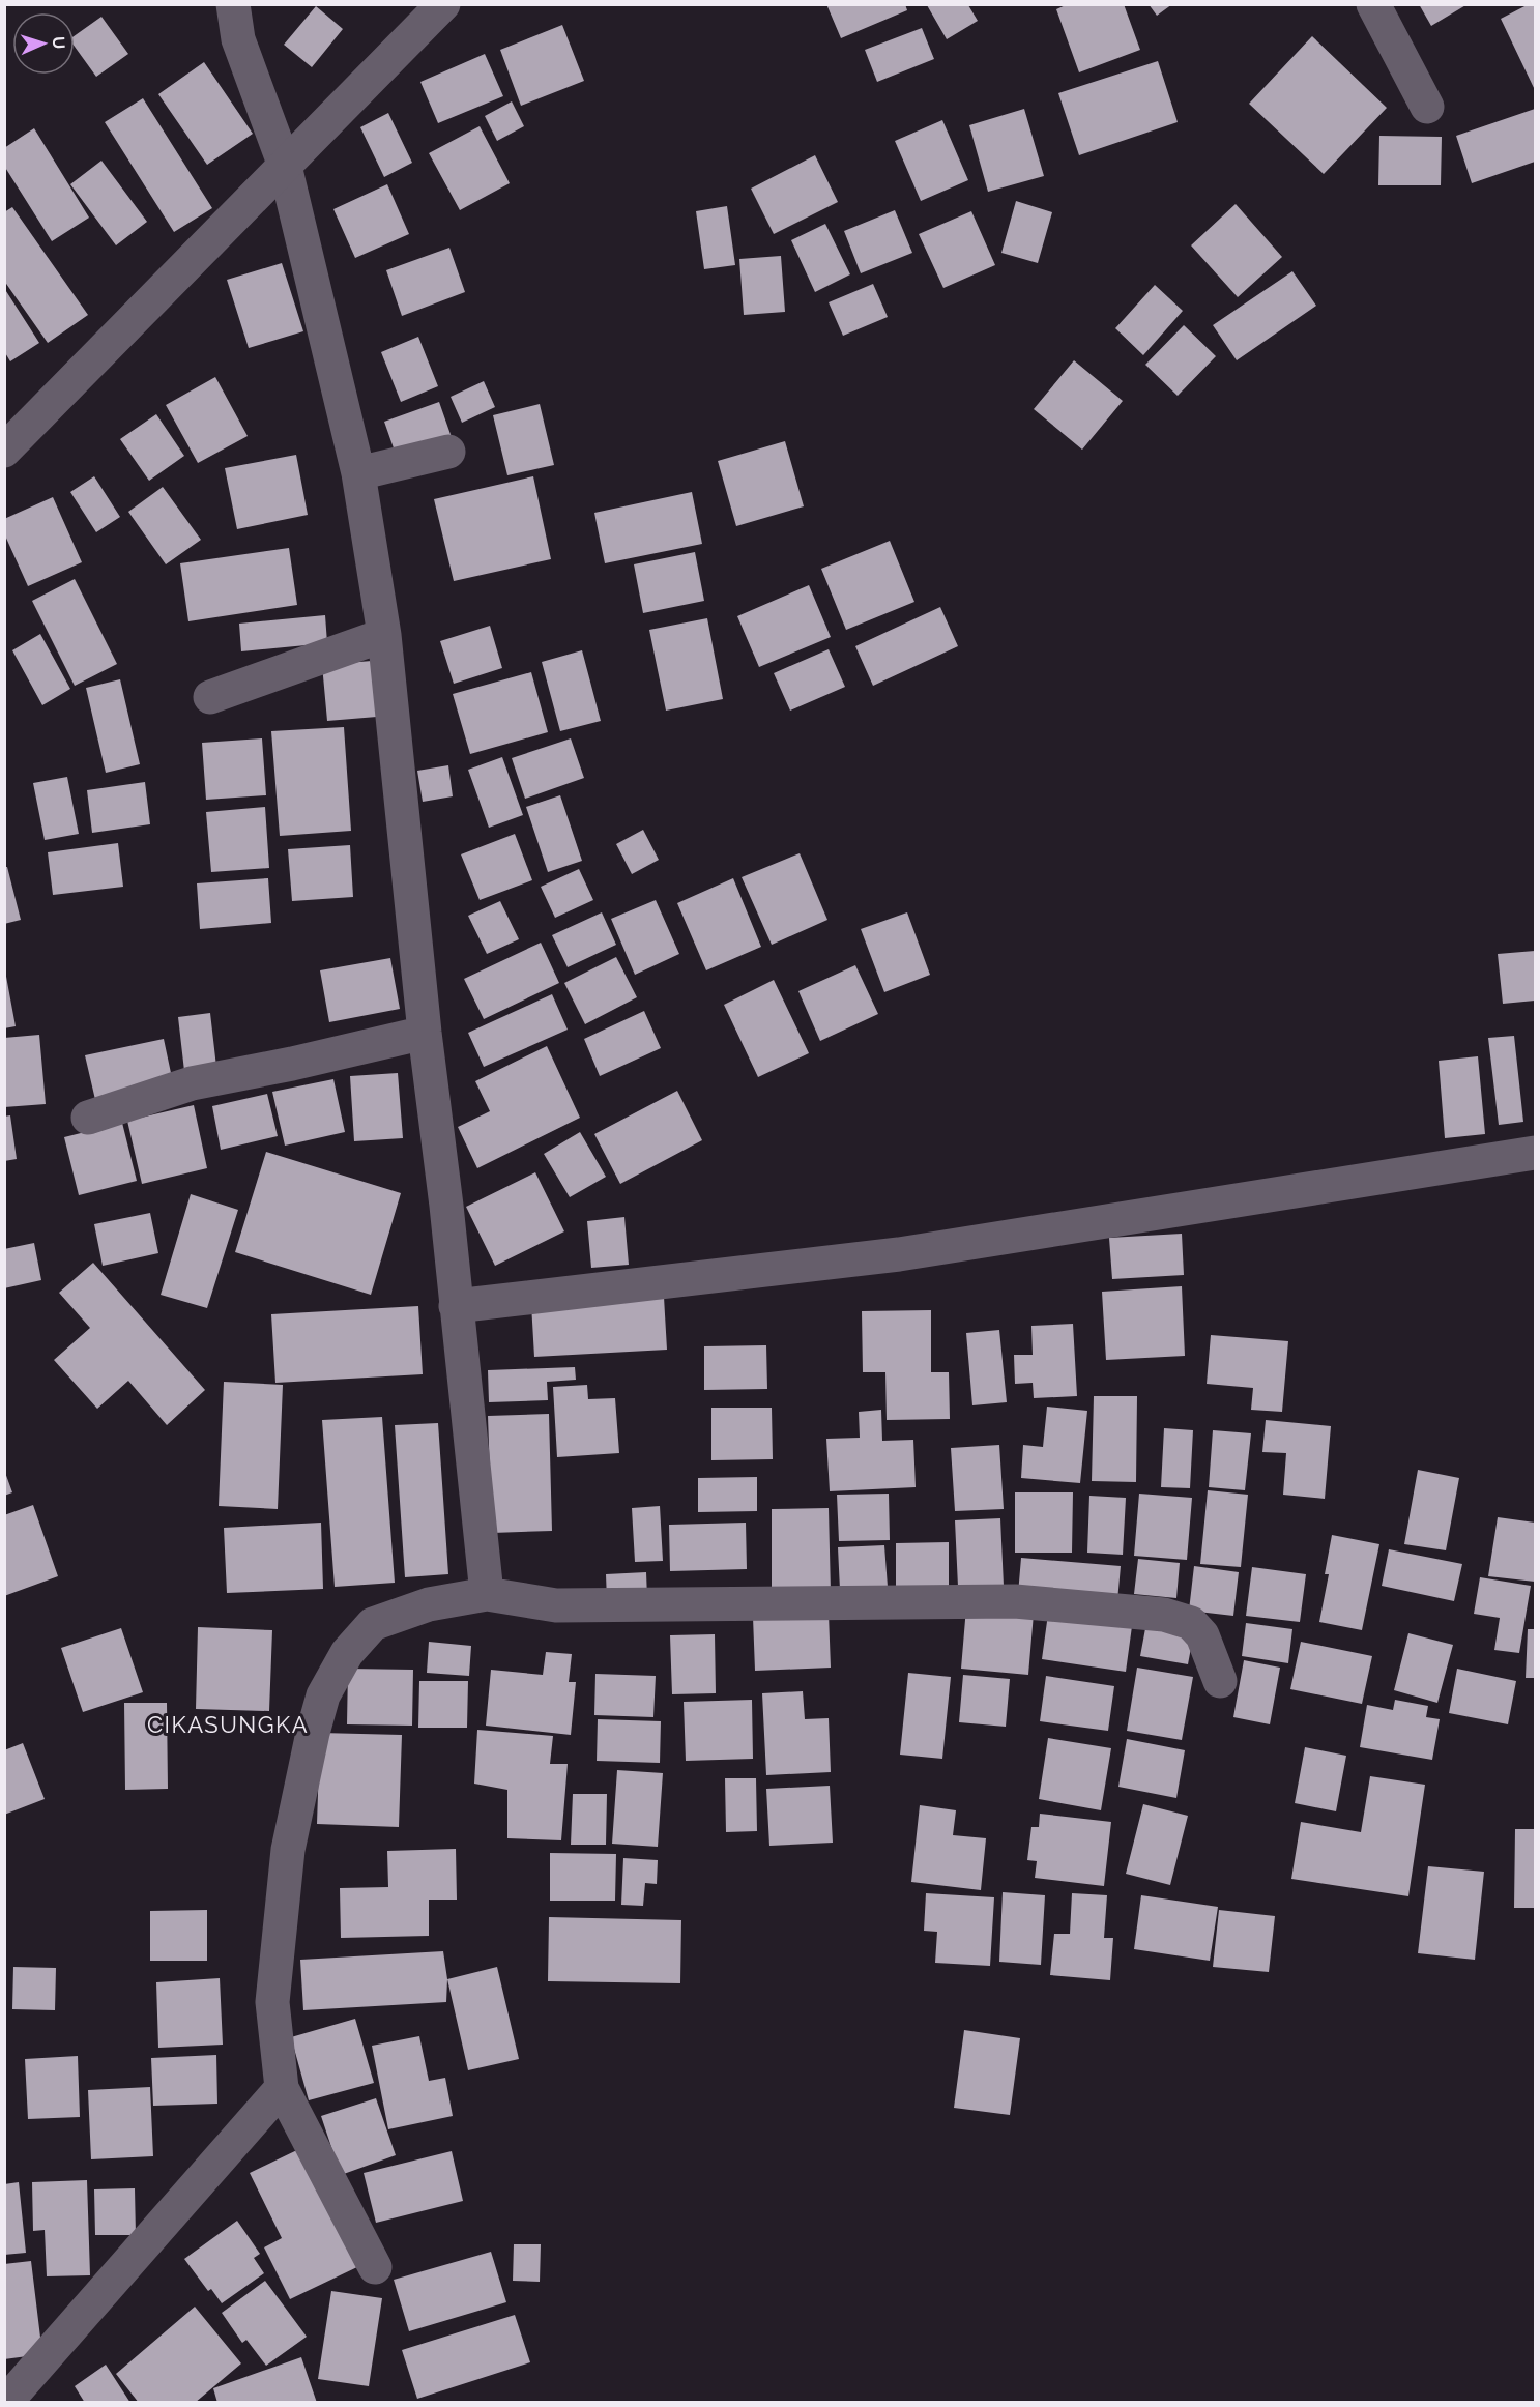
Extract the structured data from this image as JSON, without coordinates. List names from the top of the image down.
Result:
{
  "districts": ["CIKASUNGKA"],
  "north": "right"
}
